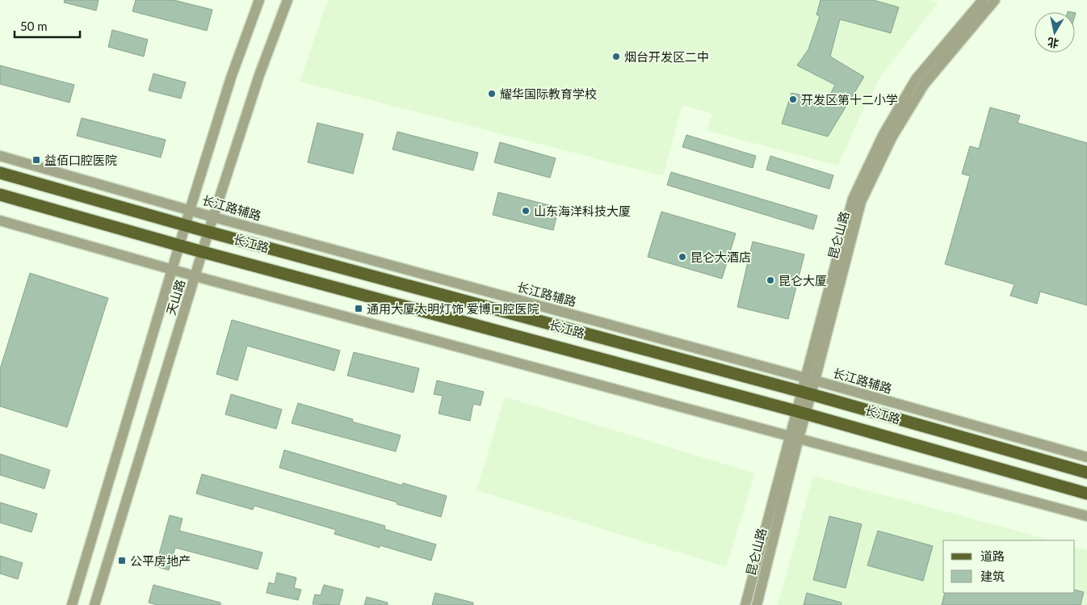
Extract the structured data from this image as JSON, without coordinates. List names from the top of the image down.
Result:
{
  "streets": {
    "main road": ["长江路"],
    "street": ["长江路辅路", "昆仑山路", "天山路"]
  },
  "crossings": [
    ["长江路辅路", "昆仑山路"],
    ["长江路辅路", "天山路"],
    ["昆仑山路", "长江路"],
    ["长江路", "天山路"]
  ],
  "places": {
    "other": [
      "烟台开发区二中",
      "耀华国际教育学校",
      "开发区第十二小学",
      "山东海洋科技大厦",
      "昆仑大酒店",
      "昆仑大厦"
    ],
    "transit": ["益佰口腔医院", "通用大厦太明灯饰 爱博口腔医院", "公平房地产"]
  },
  "legend": ["道路", "建筑"],
  "scale_bar": "50 m",
  "north": "bottom"
}
